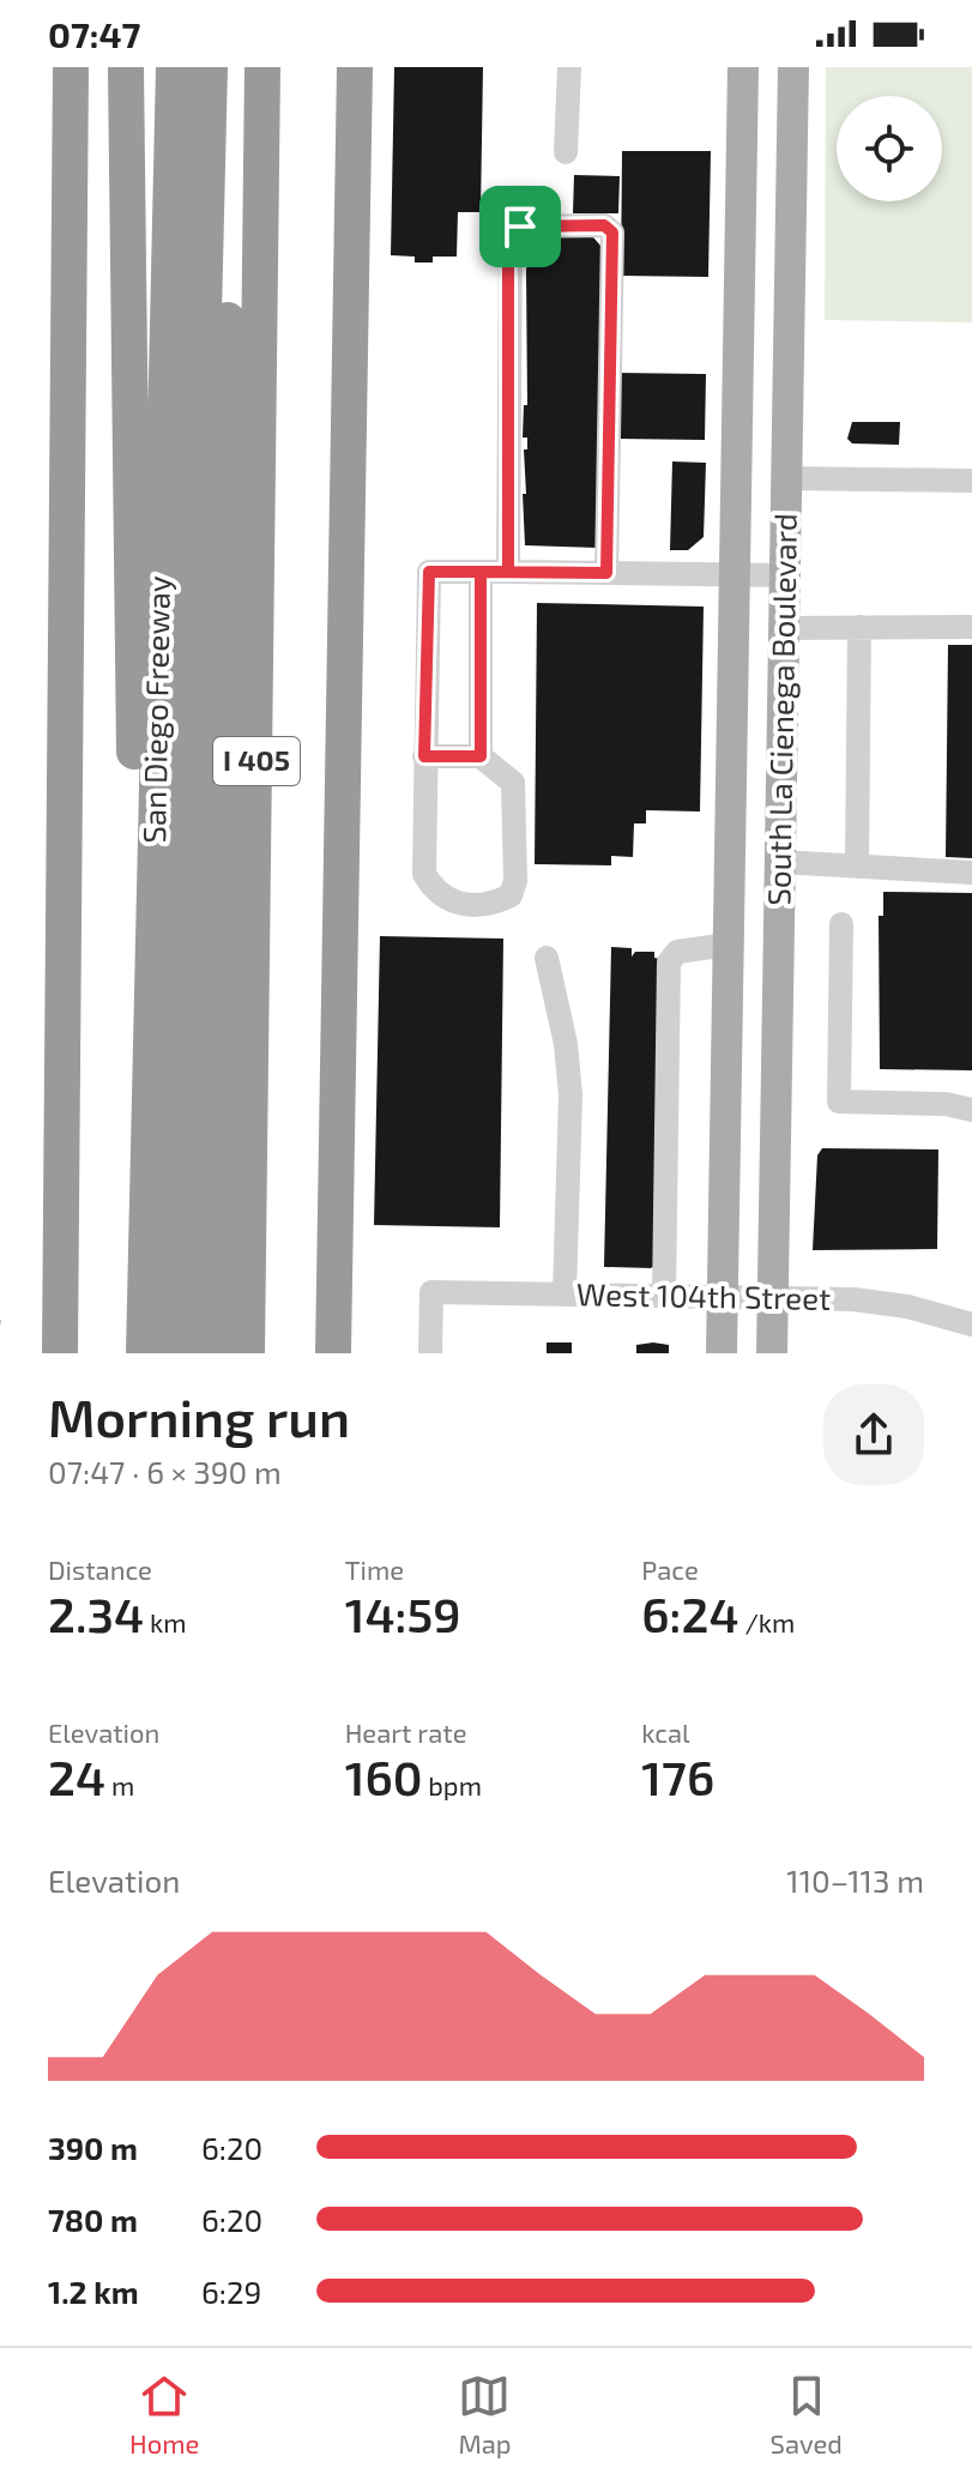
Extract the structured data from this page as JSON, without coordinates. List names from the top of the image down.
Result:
{
  "streets": {
    "highway": ["San Diego Freeway", "I 405"],
    "main road": ["South La Cienega Boulevard"],
    "street": ["West 104th Street"]
  },
  "crossings": [
    ["South La Cienega Boulevard", "West 104th Street"]
  ],
  "page": {
    "status": "07:47",
    "heading": ["Morning run", "07:47 · 6 × 390 m"],
    "stats": [
      ["Distance", "2.34 km"],
      ["Time", "14:59"],
      ["Pace", "6:24 /km"],
      ["Elevation", "24 m"],
      ["Heart rate", "160 bpm"],
      ["kcal", "176"]
    ],
    "chart": ["Elevation", "110–113 m"],
    "list": [
      {
        "name": "390 m",
        "note": "6:20"
      },
      {
        "name": "780 m",
        "note": "6:20"
      },
      {
        "name": "1.2 km",
        "note": "6:29"
      }
    ],
    "tabs": ["Home", "Map", "Saved"]
  }
}
